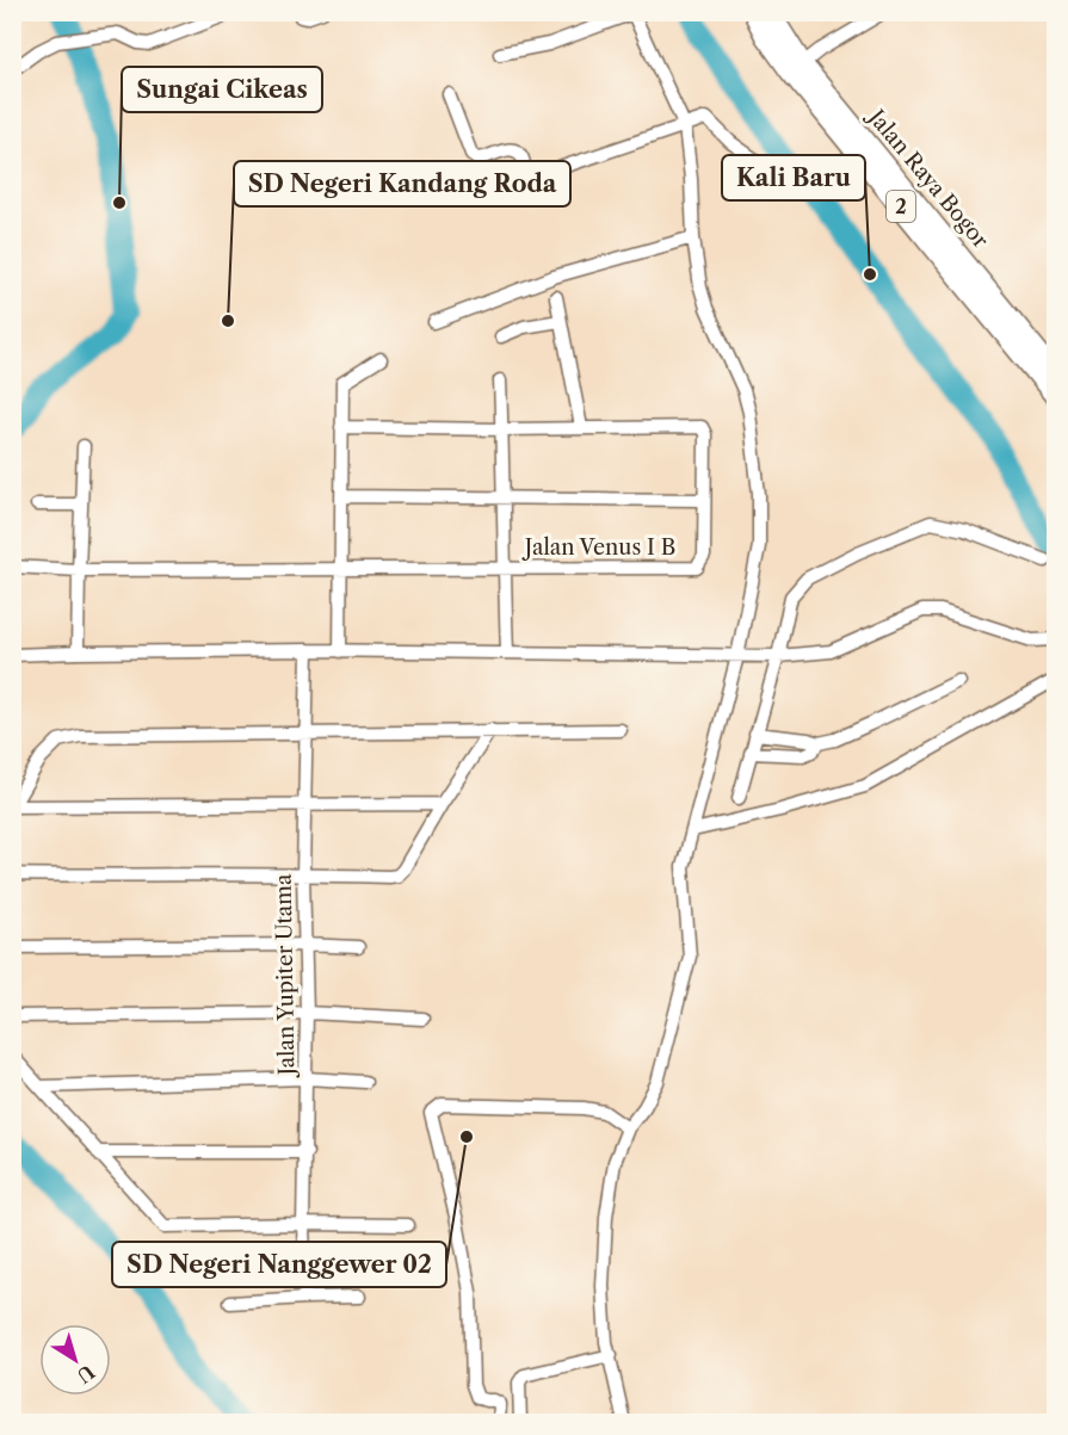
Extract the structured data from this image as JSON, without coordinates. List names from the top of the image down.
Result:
{
  "streets": {
    "highway": ["Jalan Raya Bogor", "2"],
    "street": ["Jalan Venus I B", "Jalan Yupiter Utama"]
  },
  "places": [
    "Sungai Cikeas",
    "Kali Baru",
    "SD Negeri Kandang Roda",
    "SD Negeri Nanggewer 02"
  ],
  "north": "bottom right"
}
